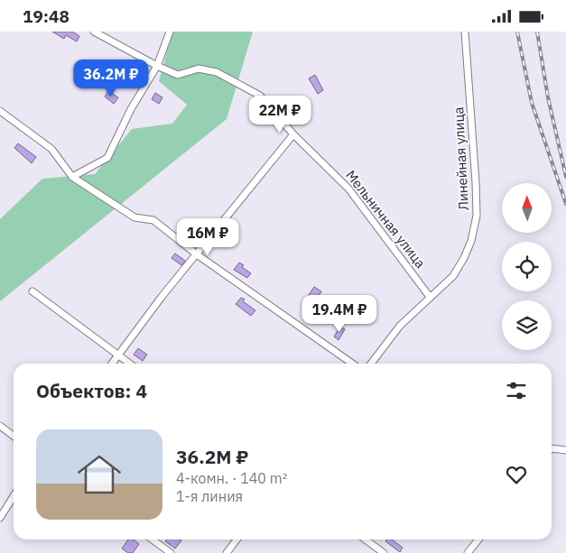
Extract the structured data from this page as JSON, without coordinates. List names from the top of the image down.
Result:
{
  "streets": {
    "street": ["Линейная улица", "Мельничная улица"]
  },
  "crossings": [
    ["Линейная улица", "Мельничная улица"]
  ],
  "north": "top",
  "page": {
    "status": "19:48",
    "price": [
      "36.2M ₽",
      "22M ₽",
      "16M ₽",
      "19.4M ₽"
    ],
    "heading": "Объектов: 4",
    "list": [
      {
        "name": "36.2M ₽",
        "note": "4-комн. · 140 m² · 1-я линия"
      }
    ]
  }
}
